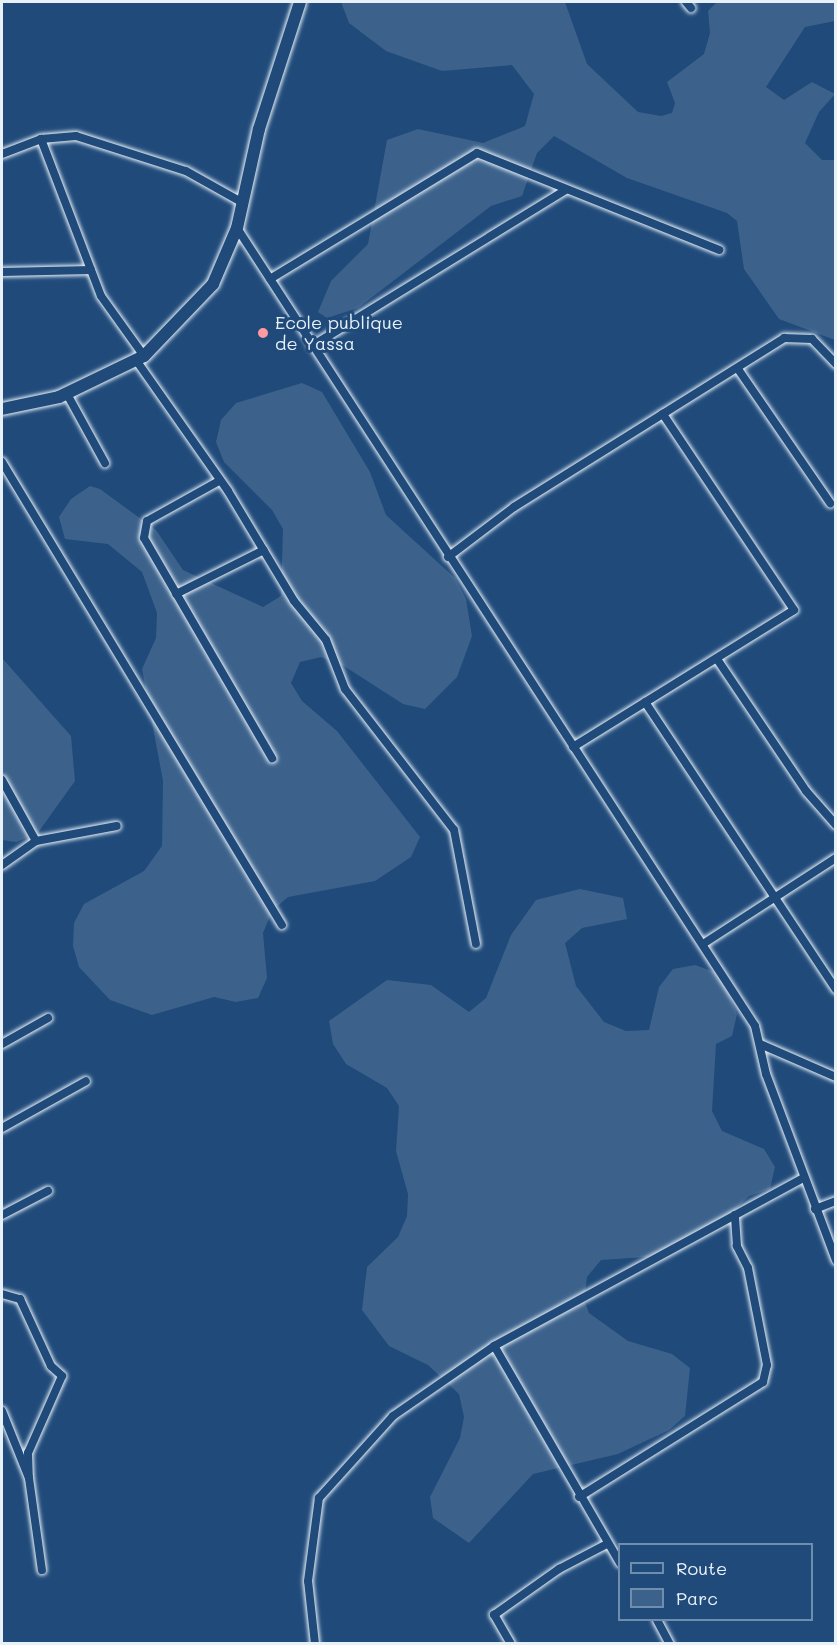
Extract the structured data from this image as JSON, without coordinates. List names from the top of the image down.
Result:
{
  "places": ["Ecole publique de Yassa"],
  "legend": ["Route", "Parc"]
}
